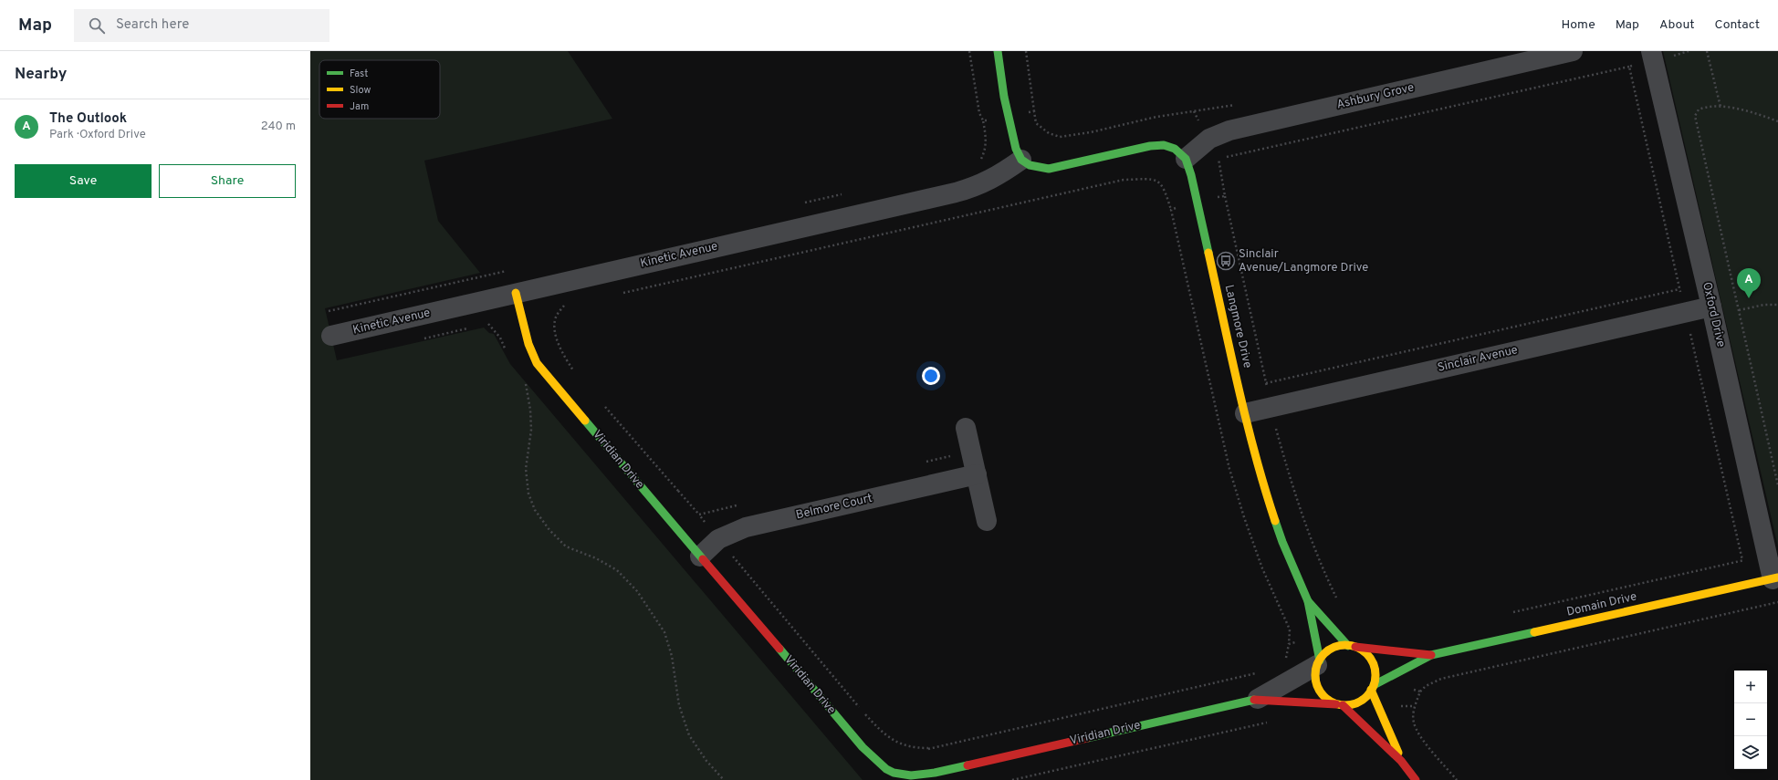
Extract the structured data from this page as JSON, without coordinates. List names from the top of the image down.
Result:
{
  "streets": {
    "street": [
      "Ashbury Grove",
      "Kinetic Avenue",
      "Oxford Drive",
      "Langmore Drive",
      "Sinclair Avenue",
      "Viridian Drive",
      "Belmore Court",
      "Domain Drive"
    ]
  },
  "crossings": [
    ["Ashbury Grove", "Langmore Drive"],
    ["Kinetic Avenue", "Viridian Drive"],
    ["Oxford Drive", "Sinclair Avenue"],
    ["Oxford Drive", "Domain Drive"],
    ["Langmore Drive", "Sinclair Avenue"],
    ["Langmore Drive", "Viridian Drive"],
    ["Langmore Drive", "Domain Drive"],
    ["Viridian Drive", "Belmore Court"],
    ["Viridian Drive", "Domain Drive"]
  ],
  "places": {
    "bus stop": ["Sinclair Avenue/Langmore Drive"]
  },
  "legend": ["Fast", "Slow", "Jam"],
  "page": {
    "header": "Map",
    "search": "Search here",
    "nav": [
      "Home",
      "Map",
      "About",
      "Contact"
    ],
    "heading": "Nearby",
    "list": [
      {
        "mark": "A",
        "name": "The Outlook",
        "note": "Park · Oxford Drive",
        "value": "240 m"
      }
    ],
    "buttons": ["Save", "Share"],
    "pins": "A",
    "map_buttons": ["+", "−"]
  }
}
